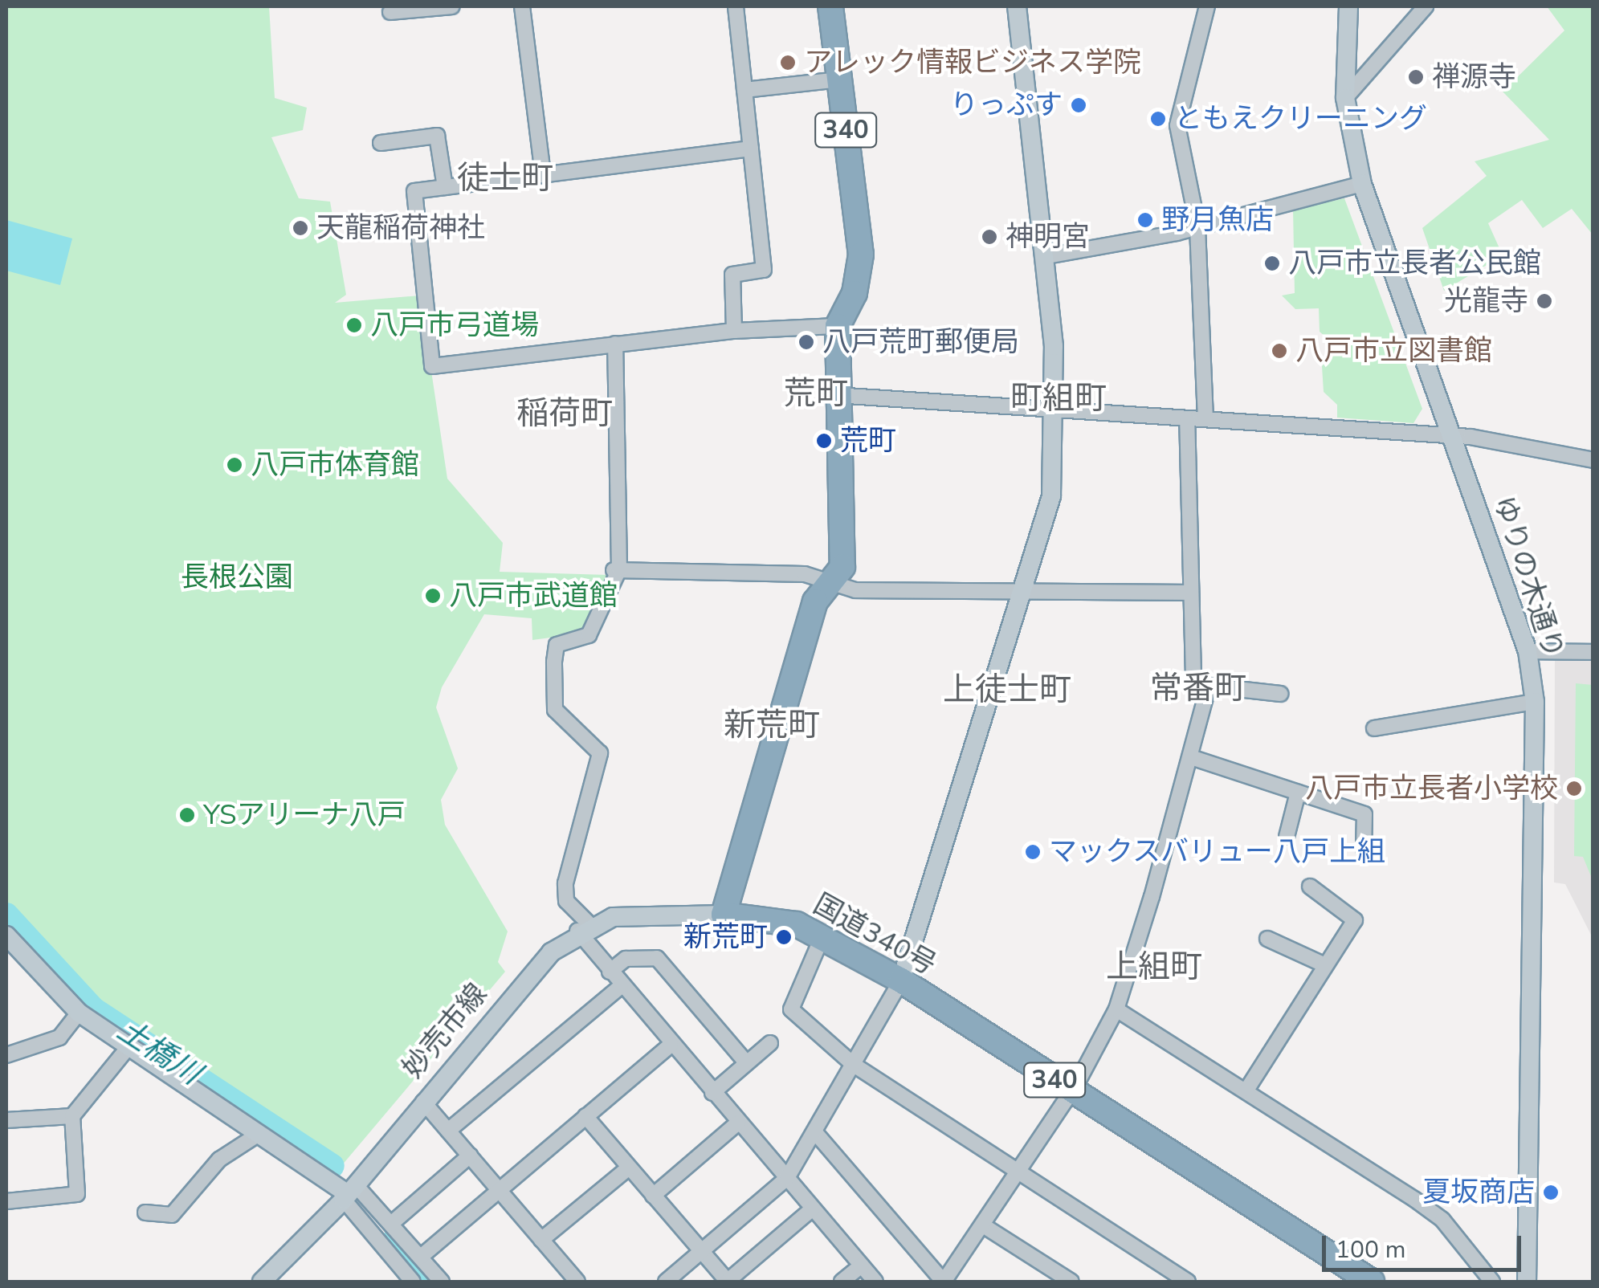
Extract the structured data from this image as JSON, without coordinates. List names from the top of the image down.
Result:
{
  "streets": {
    "highway": ["340", "国道340号"],
    "street": ["ゆりの木通り", "妙売市線"]
  },
  "crossings": [
    ["340", "国道340号"]
  ],
  "districts": [
    "徒士町",
    "荒町",
    "町組町",
    "稲荷町",
    "常番町",
    "上徒士町",
    "新荒町",
    "上組町"
  ],
  "water": ["土橋川"],
  "parks": ["長根公園"],
  "places": [
    "アレック情報ビジネス学院",
    "禅源寺",
    "りっぷす",
    "ともえクリーニング",
    "野月魚店",
    "天龍稲荷神社",
    "神明宮",
    "八戸市立長者公民館",
    "光龍寺",
    "八戸市弓道場",
    "八戸荒町郵便局",
    "八戸市立図書館",
    "荒町",
    "八戸市体育館",
    "八戸市武道館",
    "八戸市立長者小学校",
    "YSアリーナ八戸",
    "マックスバリュー八戸上組",
    "新荒町",
    "夏坂商店"
  ],
  "scale_bar": "100 m"
}
